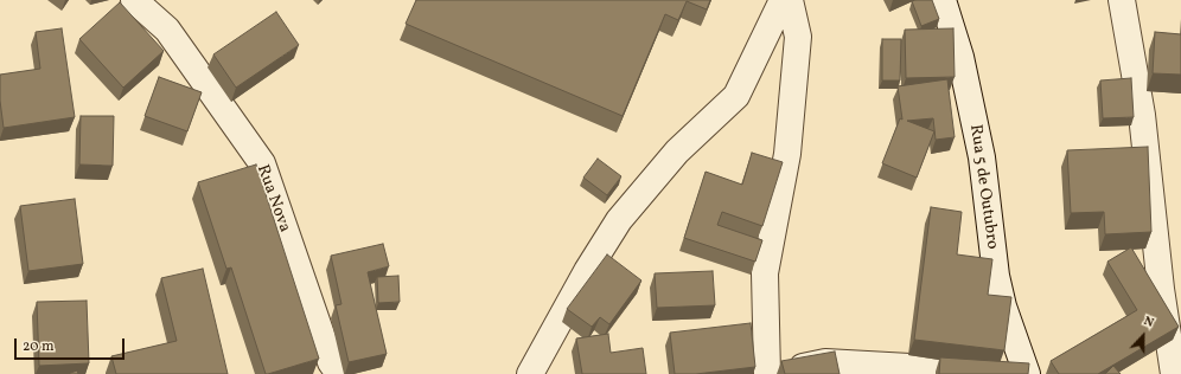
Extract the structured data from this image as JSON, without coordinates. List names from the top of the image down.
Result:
{
  "streets": {
    "street": ["Rua 5 de Outubro", "Rua Nova"]
  },
  "scale_bar": "20 m",
  "north": "top"
}
